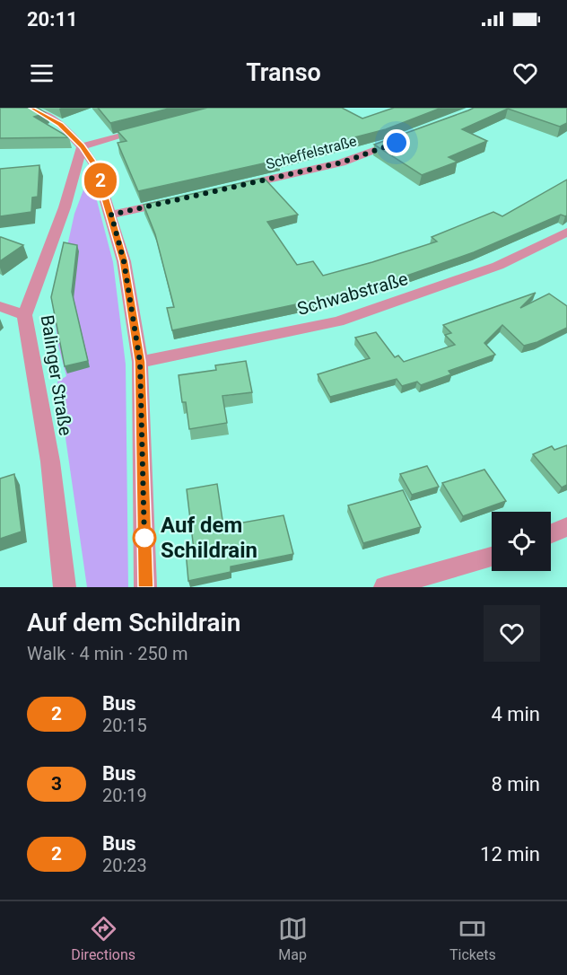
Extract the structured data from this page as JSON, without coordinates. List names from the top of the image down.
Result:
{
  "streets": {
    "street": ["Scheffelstraße", "Schwabstraße", "Balinger Straße"]
  },
  "places": ["Auf dem Schildrain"],
  "lines": ["bus line 2"],
  "page": {
    "status": "20:11",
    "header": "Transo",
    "on_map": "2",
    "heading": ["Auf dem Schildrain", "Walk · 4 min · 250 m"],
    "list": [
      {
        "mark": "2",
        "name": "Bus",
        "note": "20:15",
        "value": "4 min"
      },
      {
        "mark": "3",
        "name": "Bus",
        "note": "20:19",
        "value": "8 min"
      },
      {
        "mark": "2",
        "name": "Bus",
        "note": "20:23",
        "value": "12 min"
      }
    ],
    "tabs": ["Directions", "Map", "Tickets"]
  }
}
